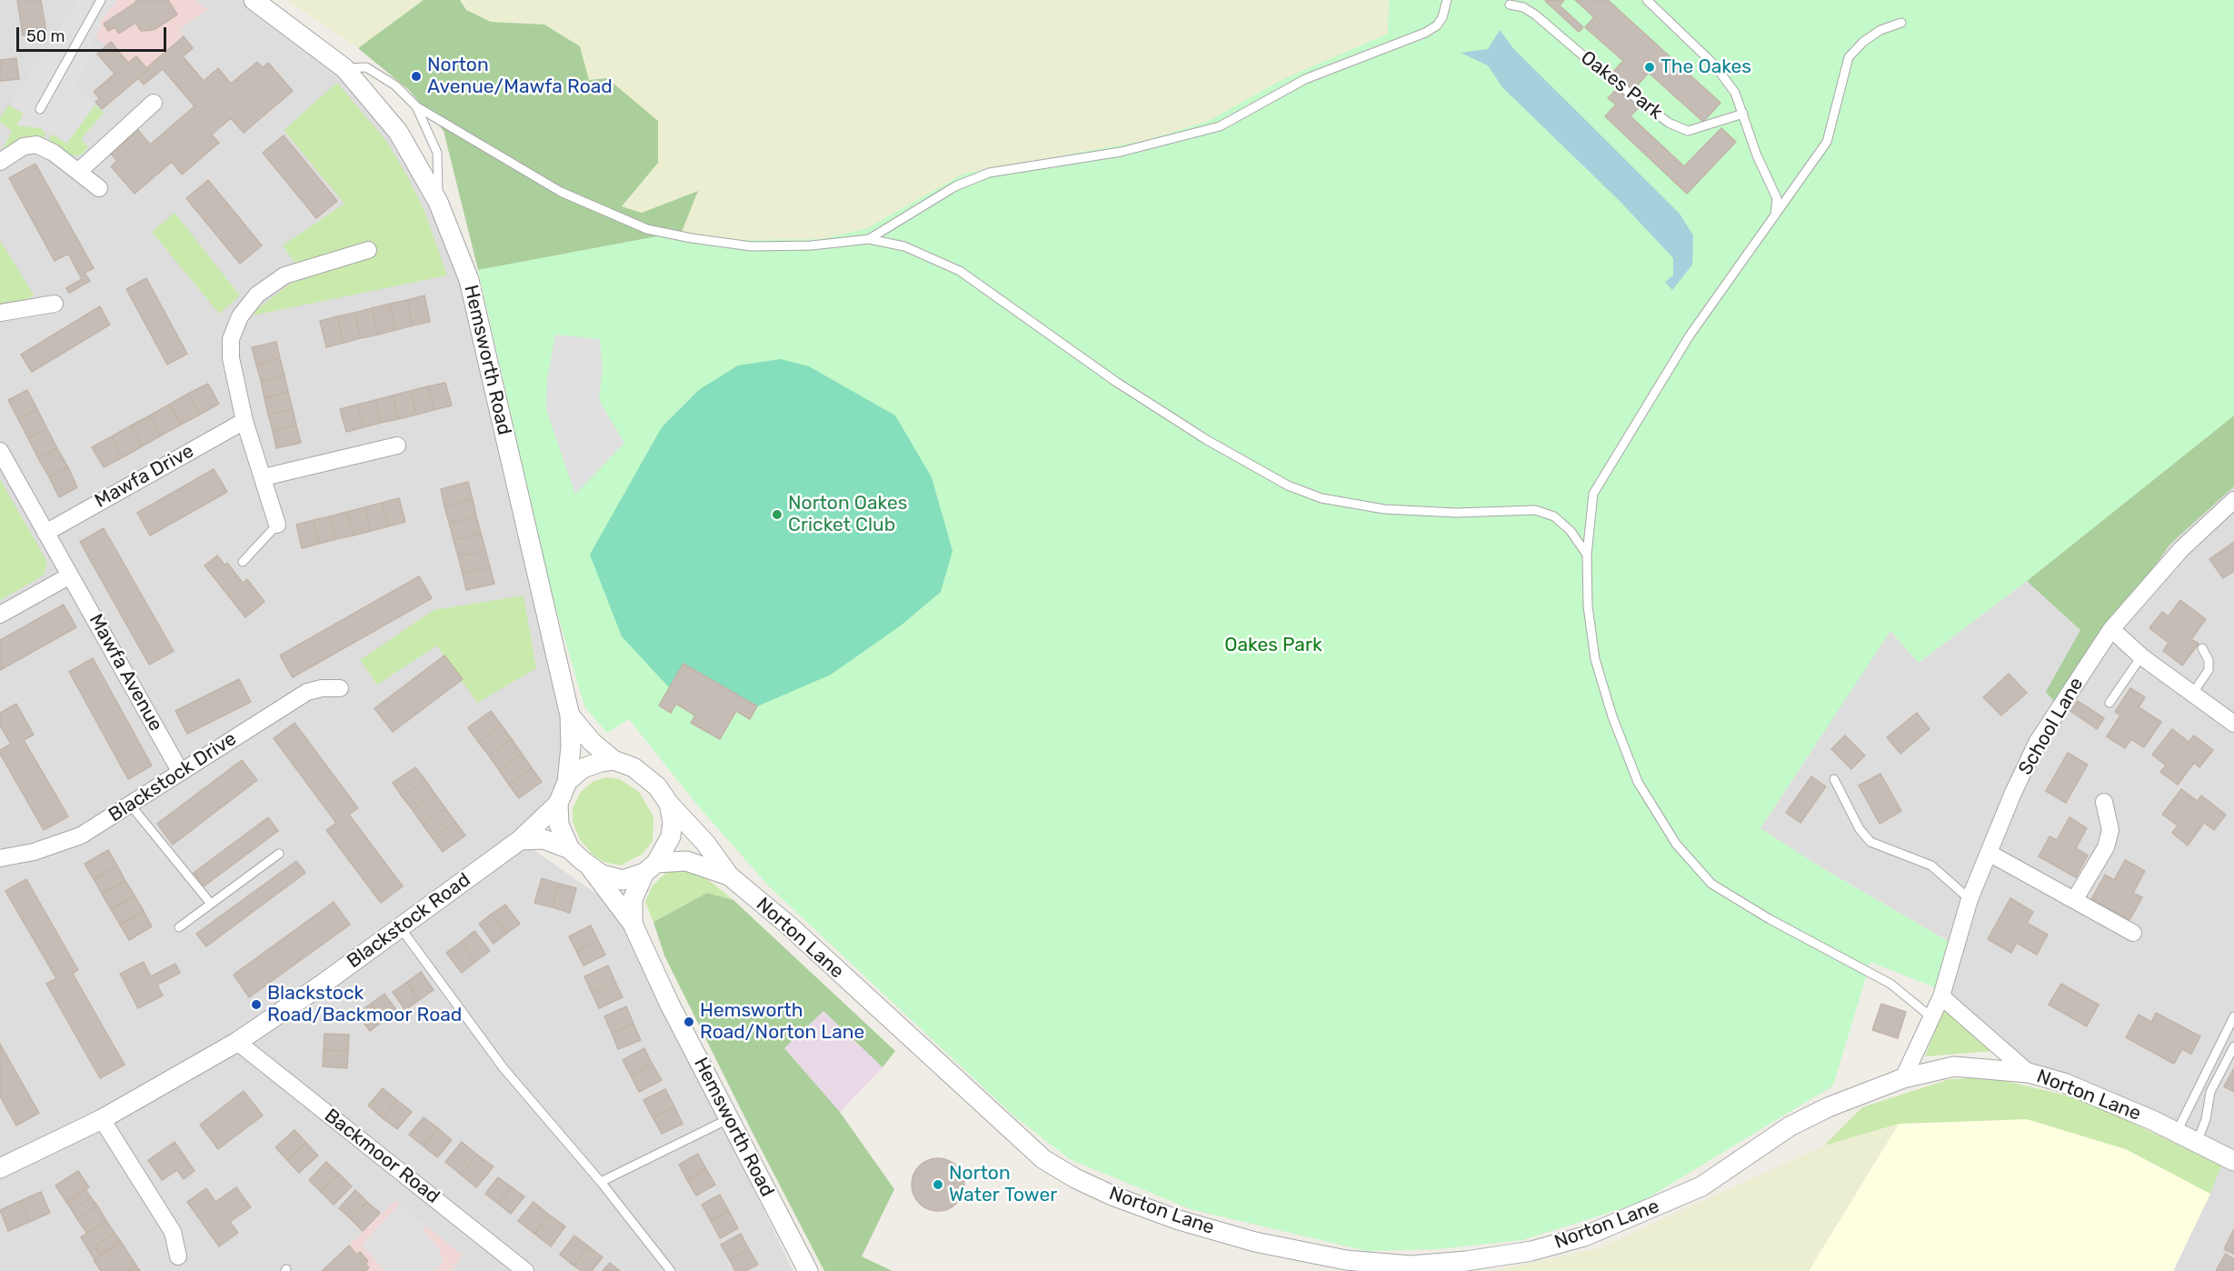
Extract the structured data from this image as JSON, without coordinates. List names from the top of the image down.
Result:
{
  "streets": {
    "street": [
      "Hemsworth Road",
      "Mawfa Drive",
      "Mawfa Avenue",
      "School Lane",
      "Blackstock Drive",
      "Blackstock Road",
      "Norton Lane",
      "Backmoor Road"
    ],
    "lane": ["Oakes Park"]
  },
  "crossings": [
    ["Hemsworth Road", "Blackstock Road"],
    ["Hemsworth Road", "Norton Lane"],
    ["Mawfa Drive", "Mawfa Avenue"],
    ["Mawfa Avenue", "Blackstock Drive"],
    ["School Lane", "Norton Lane"],
    ["Blackstock Road", "Norton Lane"],
    ["Blackstock Road", "Backmoor Road"]
  ],
  "parks": ["Oakes Park"],
  "places": [
    "The Oakes",
    "Norton Avenue/Mawfa Road",
    "Norton Oakes Cricket Club",
    "Blackstock Road/Backmoor Road",
    "Hemsworth Road/Norton Lane",
    "Norton Water Tower"
  ],
  "scale_bar": "50 m"
}
